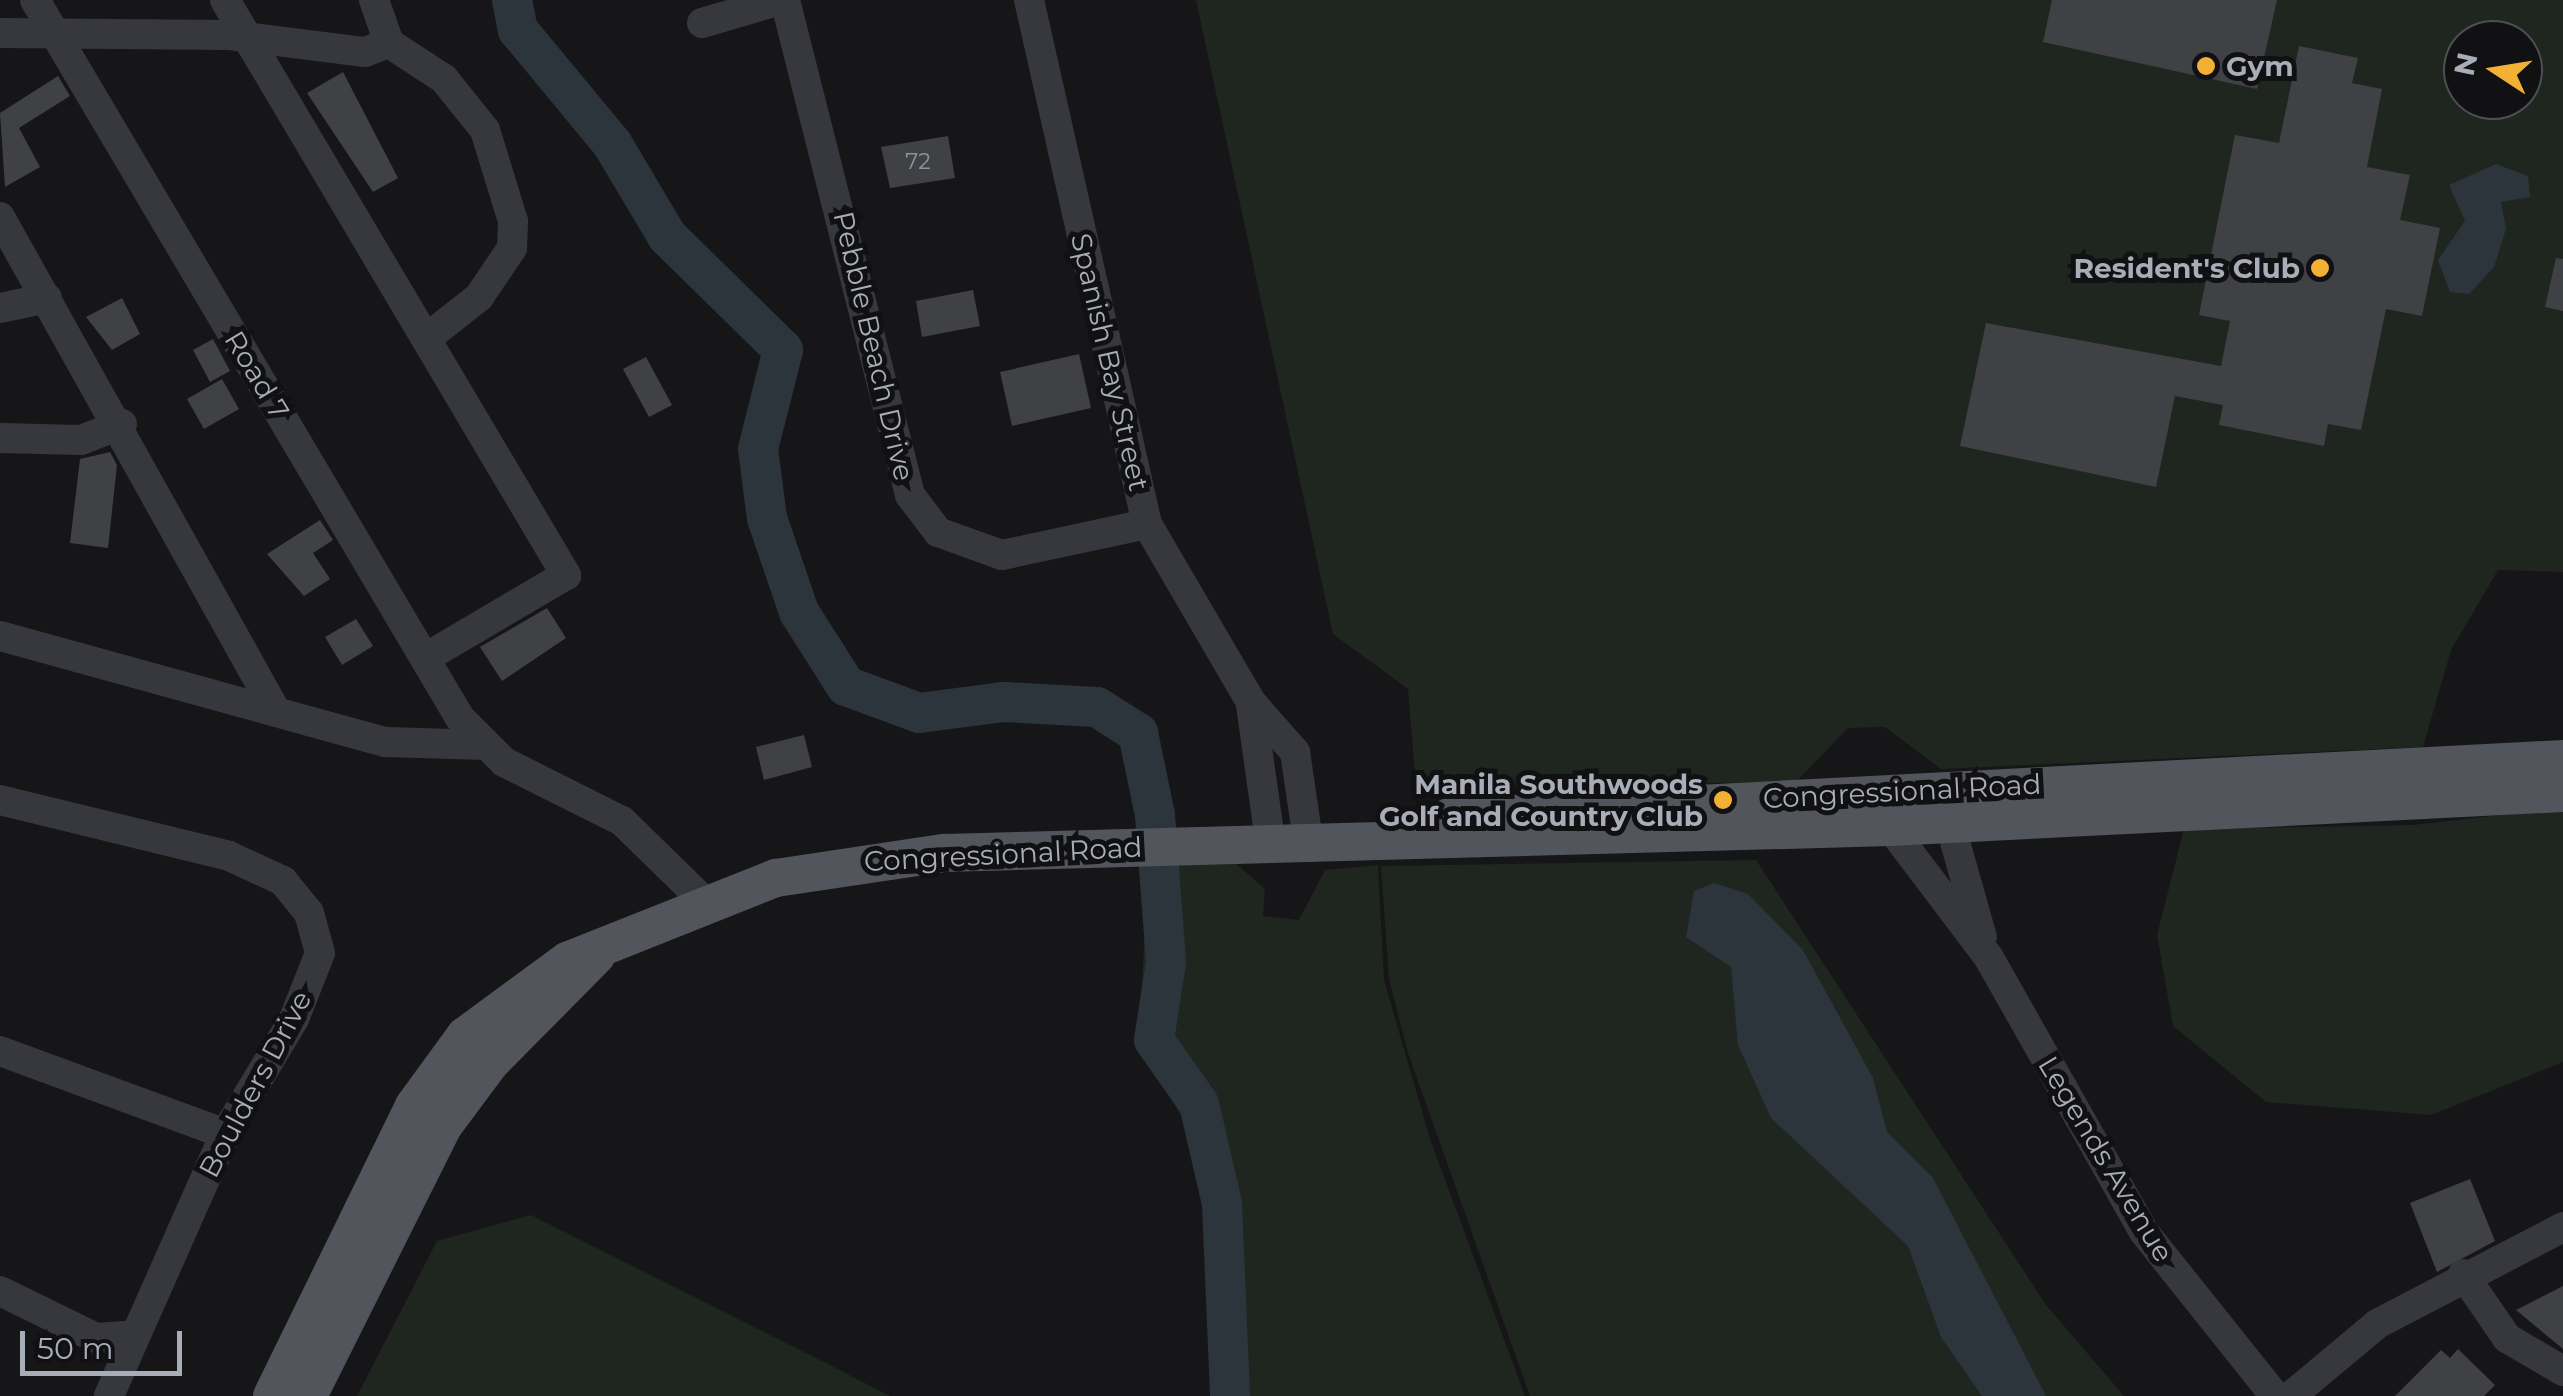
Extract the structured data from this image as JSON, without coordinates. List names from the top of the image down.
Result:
{
  "streets": {
    "main road": ["Congressional Road"],
    "street": [
      "Pebble Beach Drive",
      "Spanish Bay Street",
      "Road 7",
      "Boulders Drive",
      "Legends Avenue"
    ]
  },
  "crossings": [
    ["Pebble Beach Drive", "Spanish Bay Street"],
    ["Spanish Bay Street", "Congressional Road"],
    ["Road 7", "Congressional Road"],
    ["Congressional Road", "Legends Avenue"]
  ],
  "places": ["Gym", "Resident's Club", "Manila Southwoods Golf and Country Club"],
  "house_numbers": ["72"],
  "scale_bar": "50 m",
  "north": "left"
}
